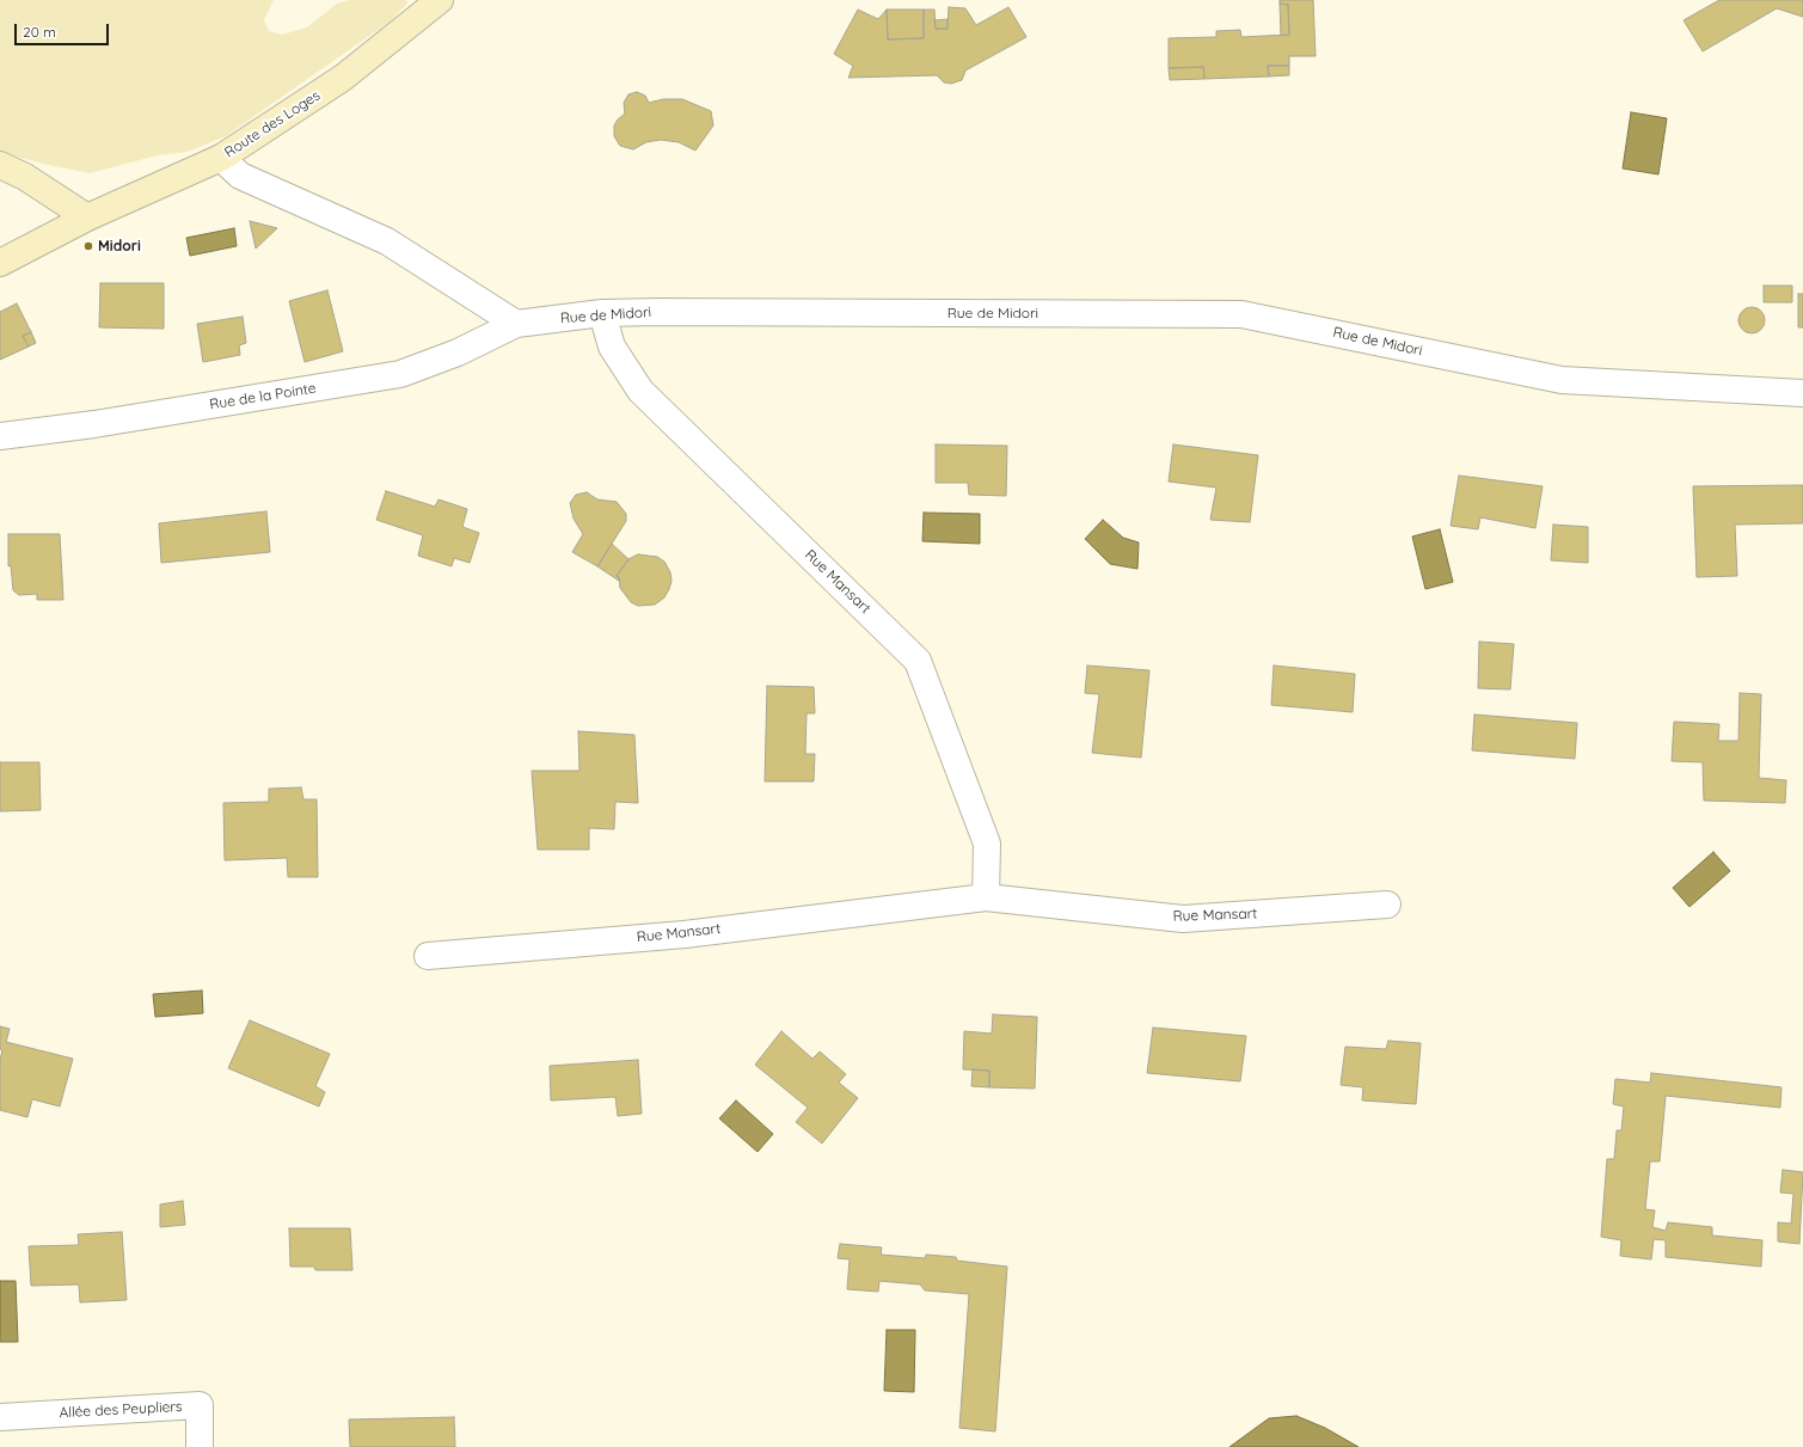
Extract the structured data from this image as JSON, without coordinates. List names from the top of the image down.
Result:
{
  "streets": {
    "street": [
      "Route des Loges",
      "Rue de Midori",
      "Rue de la Pointe",
      "Rue Mansart",
      "Allée des Peupliers"
    ]
  },
  "crossings": [
    ["Rue de Midori", "Rue de la Pointe"],
    ["Rue de Midori", "Rue Mansart"]
  ],
  "places": ["Midori"],
  "scale_bar": "20 m"
}
